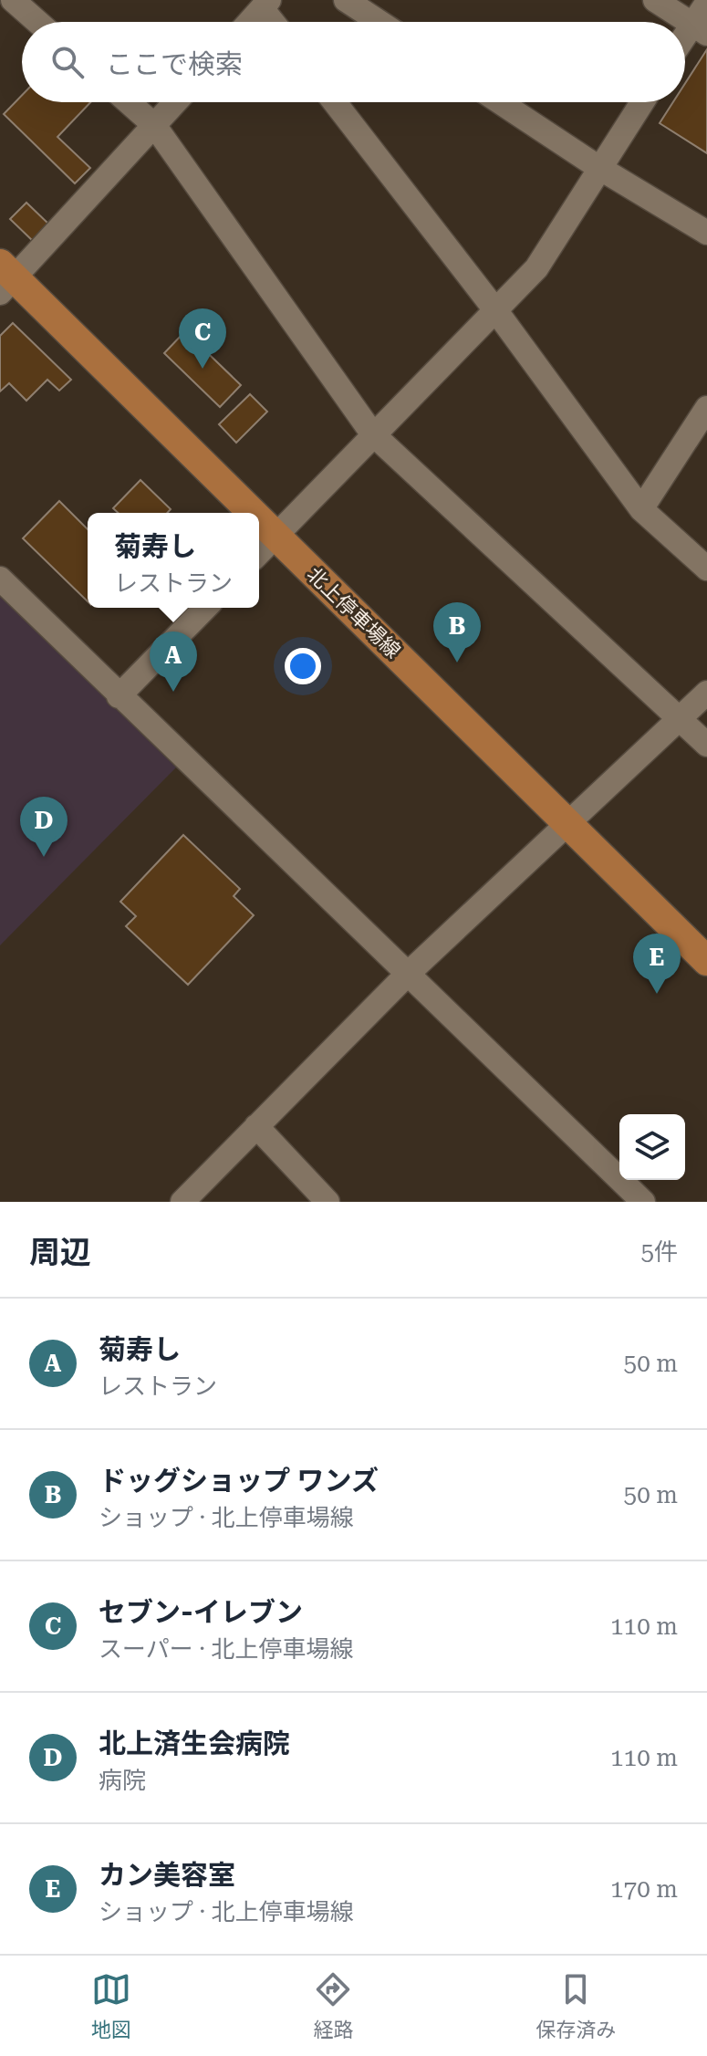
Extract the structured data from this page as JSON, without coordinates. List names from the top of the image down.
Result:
{
  "streets": {
    "main road": ["北上停車場線"]
  },
  "page": {
    "search": "ここで検索",
    "pins": [
      "C",
      "B",
      "A",
      "D",
      "E"
    ],
    "popup": ["菊寿し", "レストラン"],
    "heading": ["周辺", "5件"],
    "list": [
      {
        "mark": "A",
        "name": "菊寿し",
        "note": "レストラン",
        "value": "50 m"
      },
      {
        "mark": "B",
        "name": "ドッグショップ ワンズ",
        "note": "ショップ · 北上停車場線",
        "value": "50 m"
      },
      {
        "mark": "C",
        "name": "セブン-イレブン",
        "note": "スーパー · 北上停車場線",
        "value": "110 m"
      },
      {
        "mark": "D",
        "name": "北上済生会病院",
        "note": "病院",
        "value": "110 m"
      },
      {
        "mark": "E",
        "name": "カン美容室",
        "note": "ショップ · 北上停車場線",
        "value": "170 m"
      }
    ],
    "nav": ["地図", "経路", "保存済み"]
  }
}
